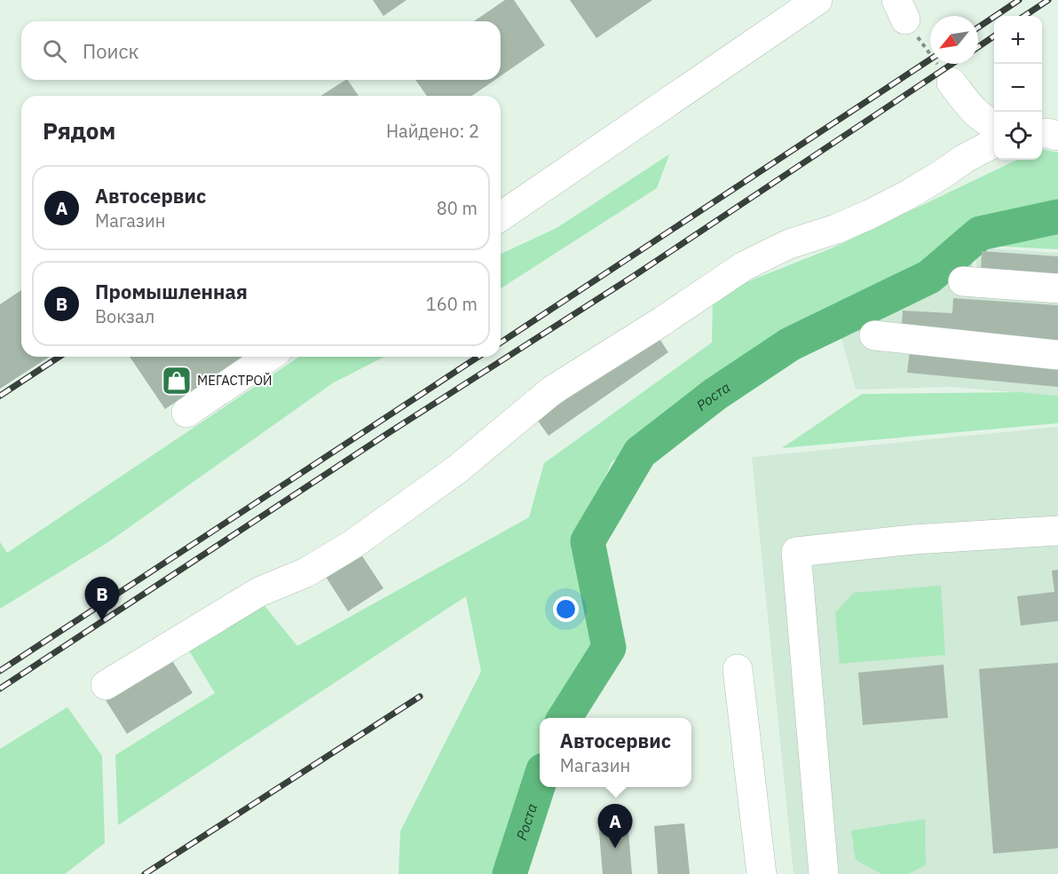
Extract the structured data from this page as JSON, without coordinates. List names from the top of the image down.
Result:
{
  "water": ["Роста"],
  "places": {
    "shop": ["МЕГАСТРОЙ"]
  },
  "north": "bottom left",
  "page": {
    "map_buttons": ["+", "−"],
    "search": "Поиск",
    "heading": ["Рядом", "Найдено: 2"],
    "list": [
      {
        "mark": "A",
        "name": "Автосервис",
        "note": "Магазин",
        "value": "80 m"
      },
      {
        "mark": "B",
        "name": "Промышленная",
        "note": "Вокзал",
        "value": "160 m"
      }
    ],
    "pins": ["B", "A"],
    "popup": ["Автосервис", "Магазин"]
  }
}
